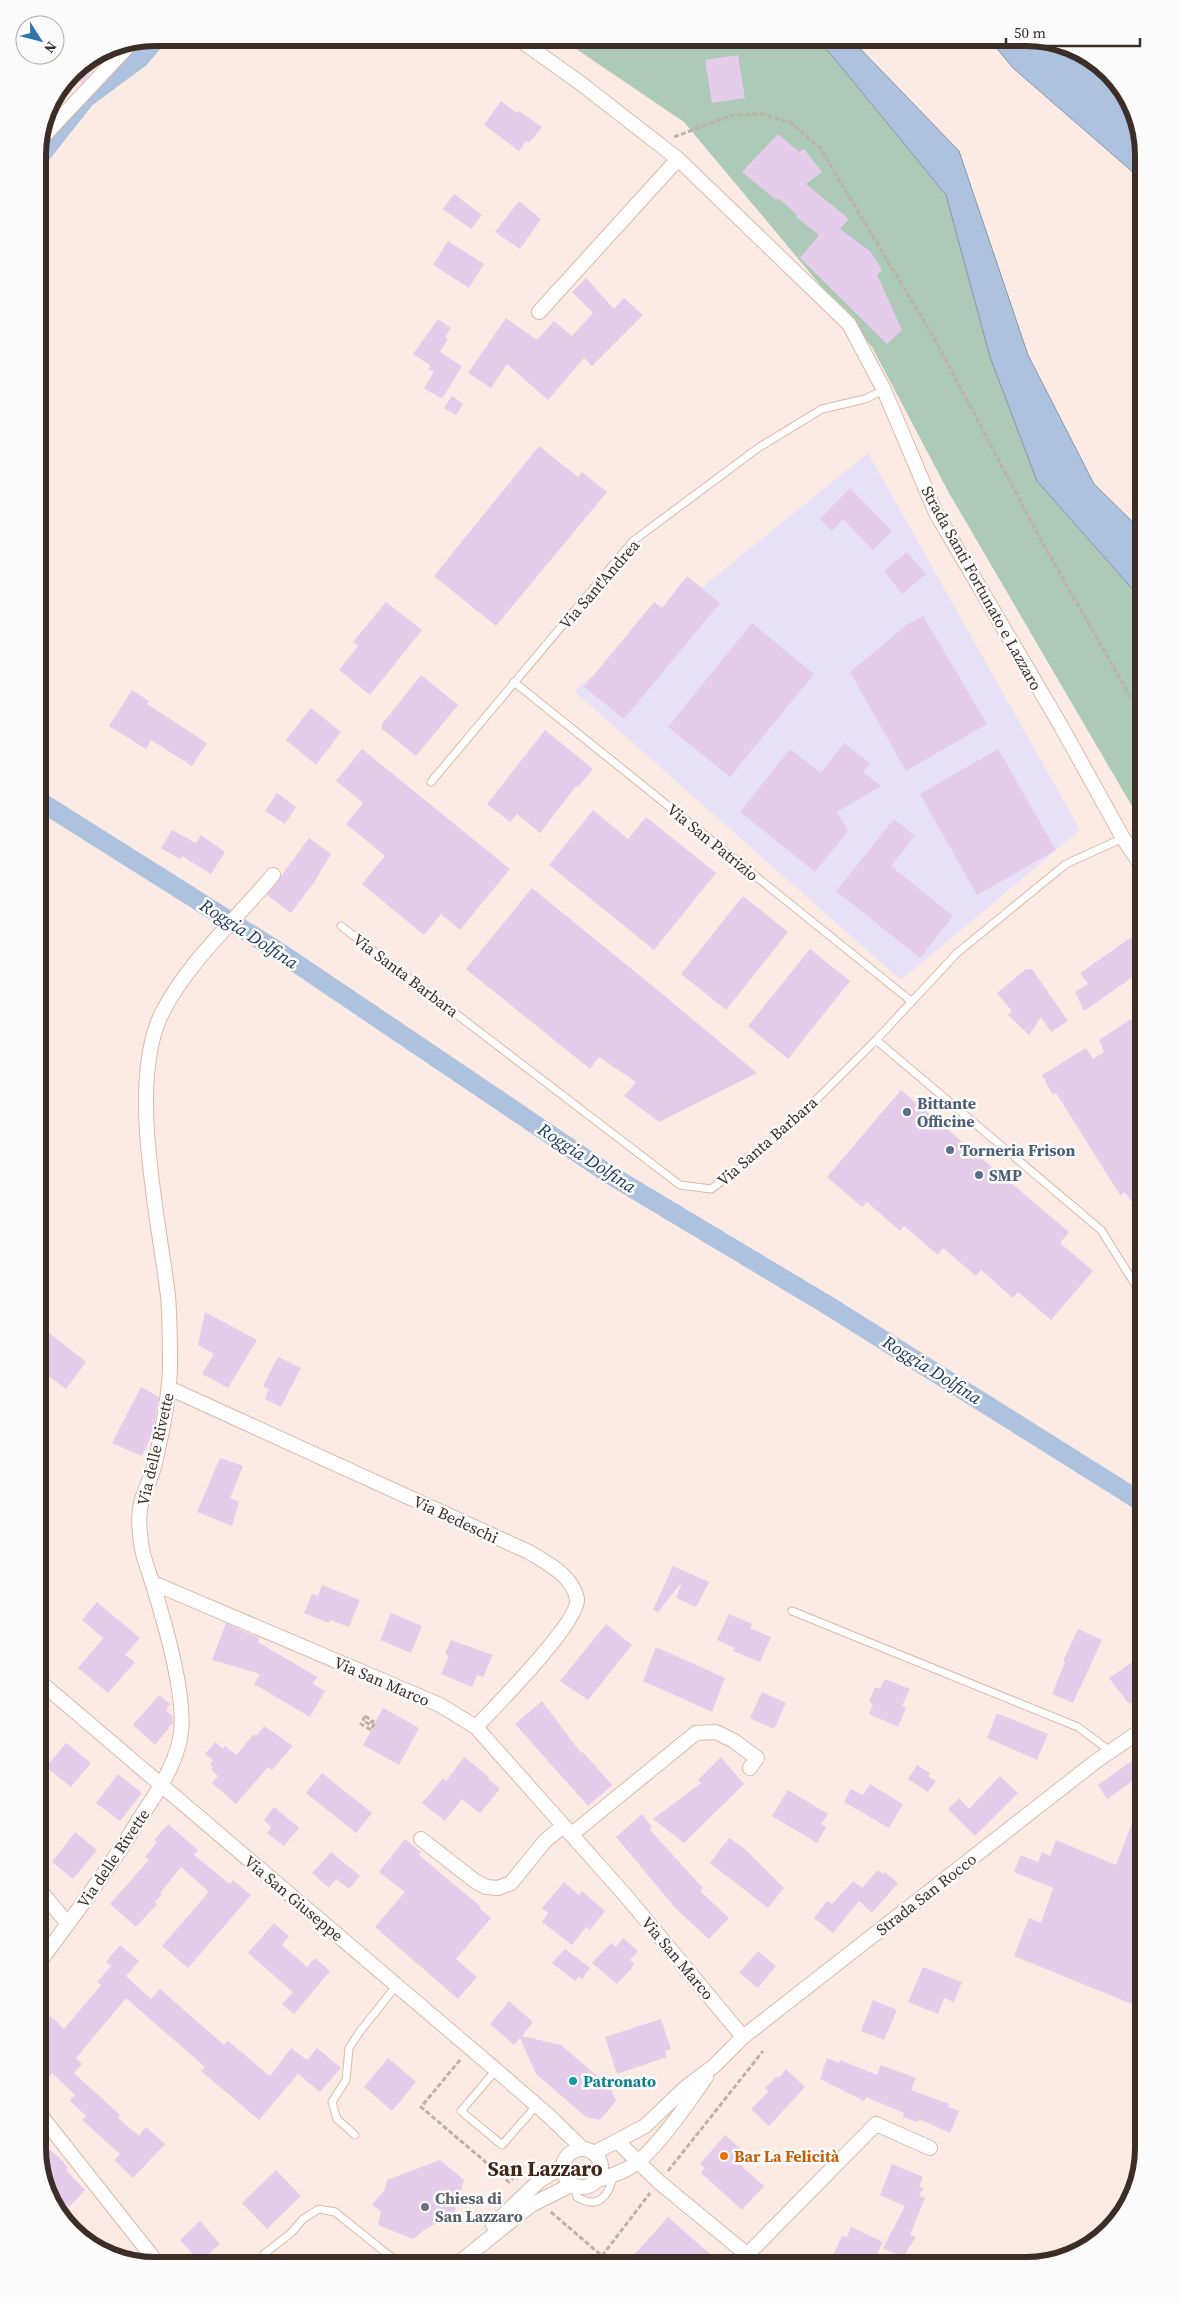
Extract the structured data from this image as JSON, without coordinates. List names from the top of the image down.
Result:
{
  "streets": {
    "street": [
      "Strada Santi Fortunato e Lazzaro",
      "Via delle Rivette",
      "Via Bedeschi",
      "Via San Marco",
      "Strada San Rocco",
      "Via San Giuseppe"
    ],
    "lane": ["Via Sant'Andrea", "Via San Patrizio", "Via Santa Barbara"]
  },
  "crossings": [
    ["Via Sant'Andrea", "Strada Santi Fortunato e Lazzaro"],
    ["Via Sant'Andrea", "Via San Patrizio"],
    ["Strada Santi Fortunato e Lazzaro", "Via Santa Barbara"],
    ["Via San Patrizio", "Via Santa Barbara"],
    ["Via delle Rivette", "Via Bedeschi"],
    ["Via delle Rivette", "Via San Marco"],
    ["Via delle Rivette", "Via San Giuseppe"],
    ["Via Bedeschi", "Via San Marco"],
    ["Via San Marco", "Strada San Rocco"],
    ["Strada San Rocco", "Via San Giuseppe"]
  ],
  "districts": ["San Lazzaro"],
  "water": ["Roggia Dolfina"],
  "places": [
    "Bittante Officine",
    "Torneria Frison",
    "SMP",
    "Patronato",
    "Bar La Felicità",
    "Chiesa di San Lazzaro"
  ],
  "scale_bar": "50 m",
  "north": "bottom right"
}
